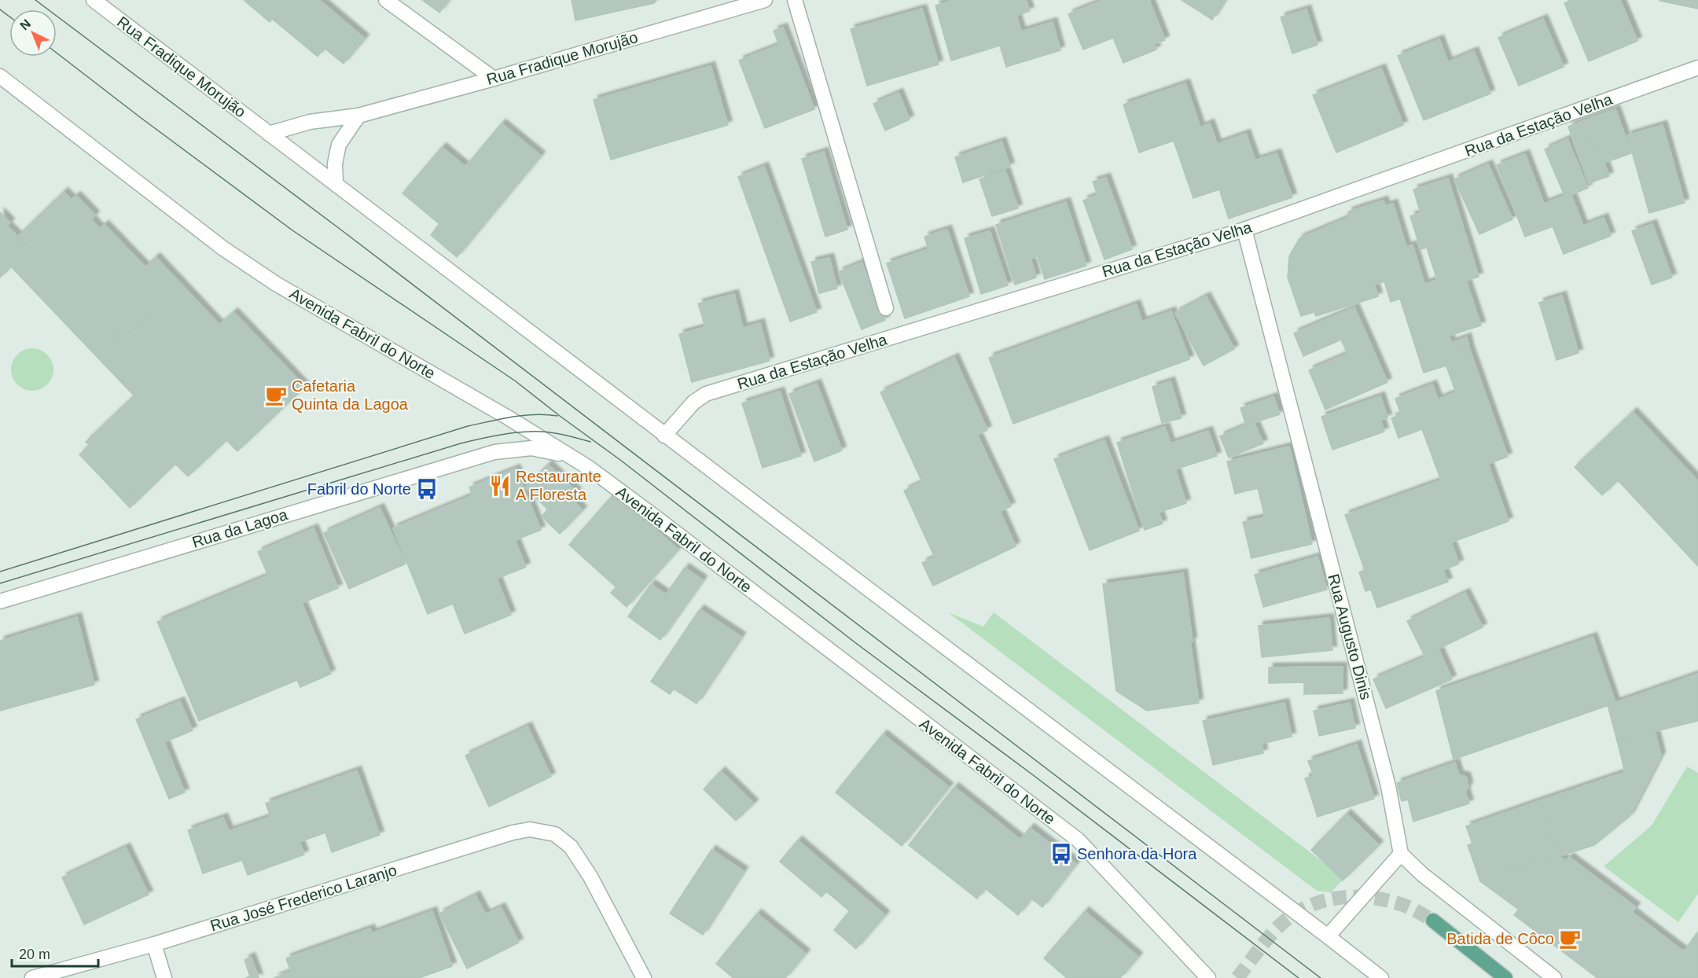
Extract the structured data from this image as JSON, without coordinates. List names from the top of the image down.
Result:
{
  "streets": {
    "street": [
      "Rua Fradique Morujão",
      "Rua da Estação Velha",
      "Avenida Fabril do Norte",
      "Rua da Lagoa",
      "Rua Augusto Dinis",
      "Rua José Frederico Laranjo"
    ]
  },
  "crossings": [
    ["Rua da Estação Velha", "Rua Augusto Dinis"],
    ["Avenida Fabril do Norte", "Rua da Lagoa"]
  ],
  "places": {
    "cafe": ["Cafetaria Quinta da Lagoa", "Batida de Côco"],
    "restaurant": ["Restaurante A Floresta"],
    "bus stop": ["Fabril do Norte", "Senhora da Hora"]
  },
  "scale_bar": "20 m",
  "north": "top left"
}
